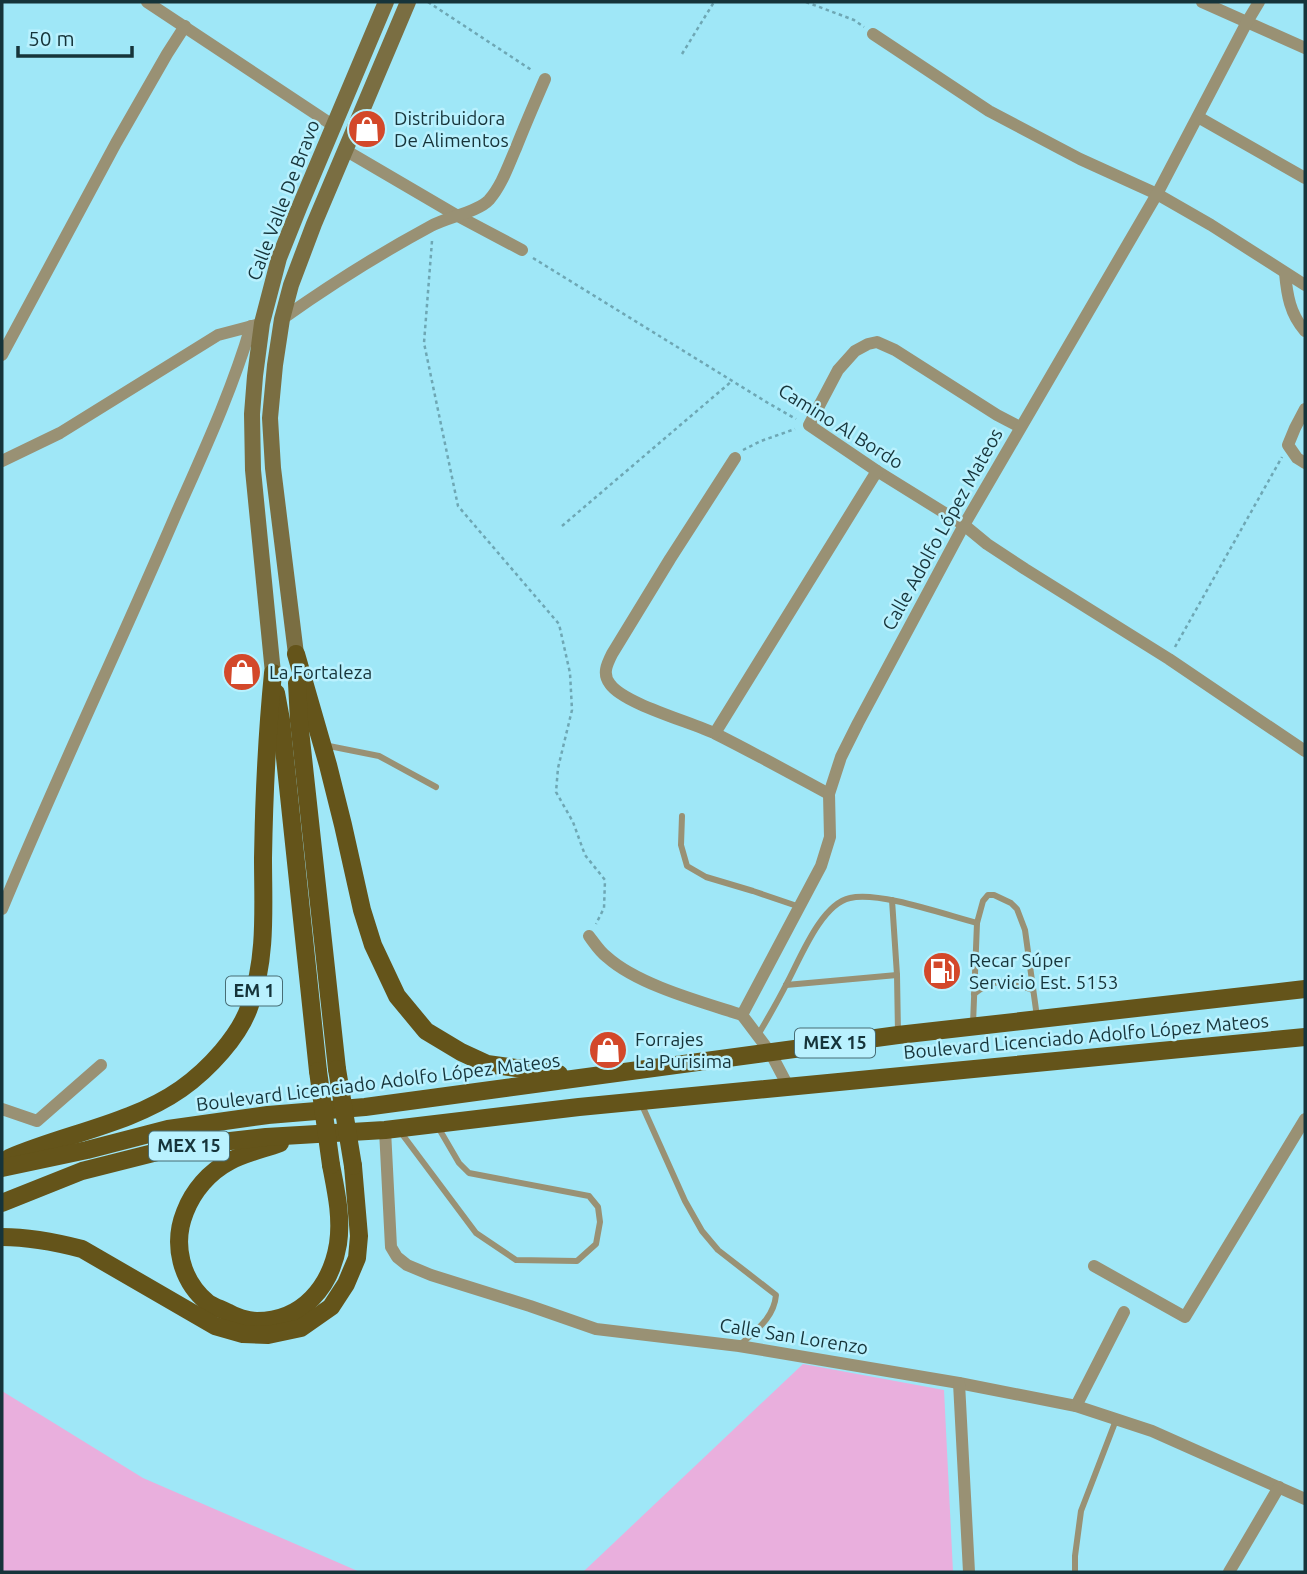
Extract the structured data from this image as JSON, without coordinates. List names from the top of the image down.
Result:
{
  "streets": {
    "main road": [
      "Calle Valle De Bravo",
      "EM 1",
      "Boulevard Licenciado Adolfo López Mateos",
      "MEX 15"
    ],
    "street": ["Camino Al Bordo", "Calle Adolfo López Mateos", "Calle San Lorenzo"]
  },
  "crossings": [
    ["Calle Valle De Bravo", "EM 1"],
    ["Camino Al Bordo", "Calle Adolfo López Mateos"],
    ["EM 1", "Boulevard Licenciado Adolfo López Mateos"],
    ["Boulevard Licenciado Adolfo López Mateos", "Calle San Lorenzo"]
  ],
  "places": {
    "shop": ["Distribuidora De Alimentos", "La Fortaleza", "Forrajes La Purisima"],
    "fuel station": ["Recar Súper Servicio Est. 5153"]
  },
  "scale_bar": "50 m"
}
